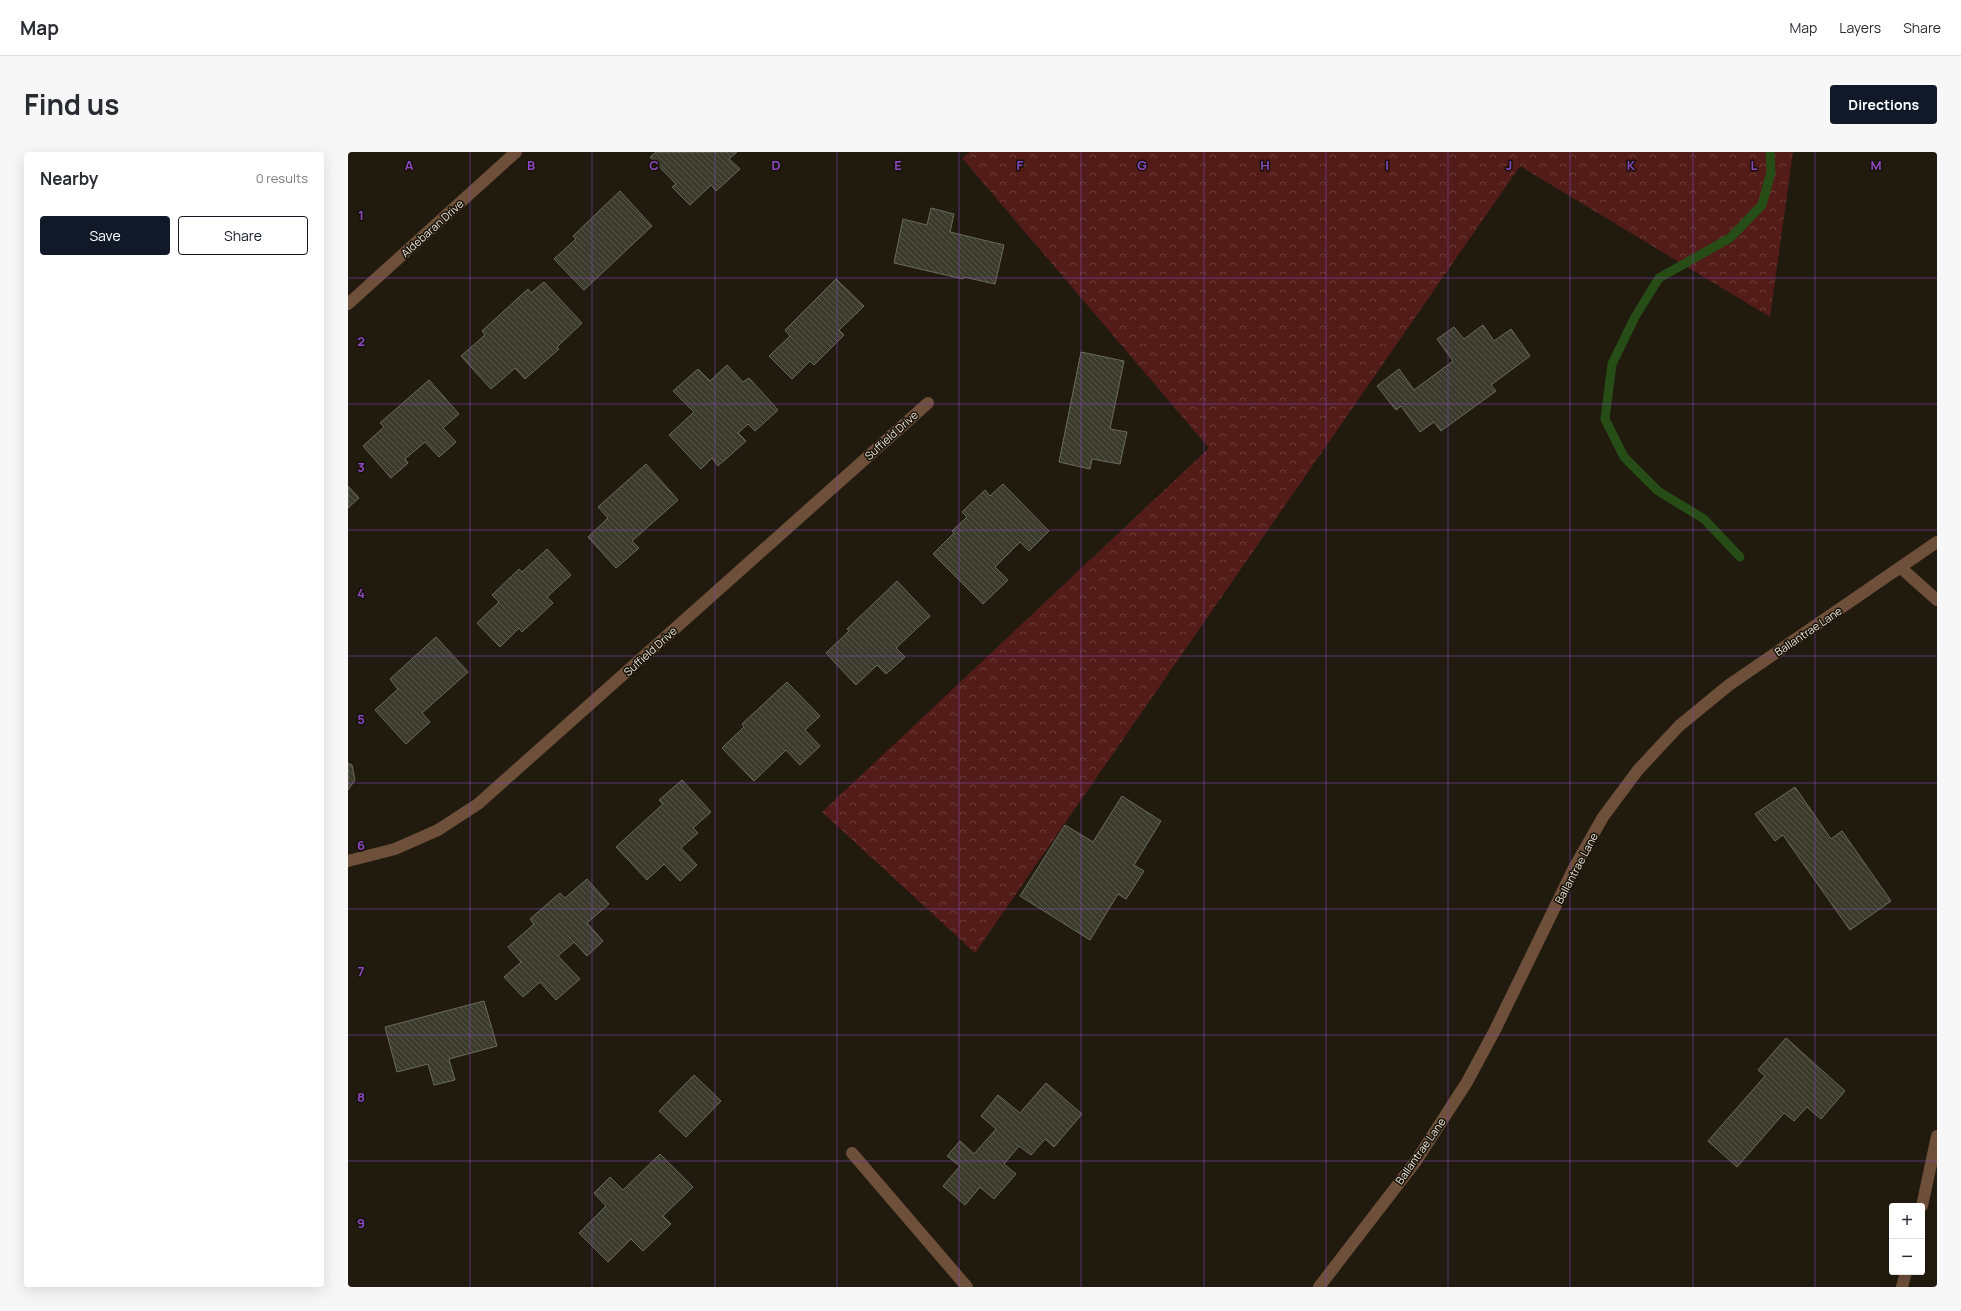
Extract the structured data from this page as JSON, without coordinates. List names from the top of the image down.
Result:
{
  "streets": {
    "street": ["Aldebaran Drive", "Suffield Drive", "Ballantrae Lane"]
  },
  "page": {
    "header": "Map",
    "nav": ["Map", "Layers", "Share"],
    "title": "Find us",
    "buttons": [
      "Directions",
      ["Save", "Share"]
    ],
    "heading": ["Nearby", "0 results"],
    "map_buttons": ["+", "−"]
  },
  "grid": {
    "columns": [
      "A",
      "B",
      "C",
      "D",
      "E",
      "F",
      "G",
      "H",
      "I",
      "J",
      "K",
      "L",
      "M"
    ],
    "rows": [
      "1",
      "2",
      "3",
      "4",
      "5",
      "6",
      "7",
      "8",
      "9"
    ]
  }
}
